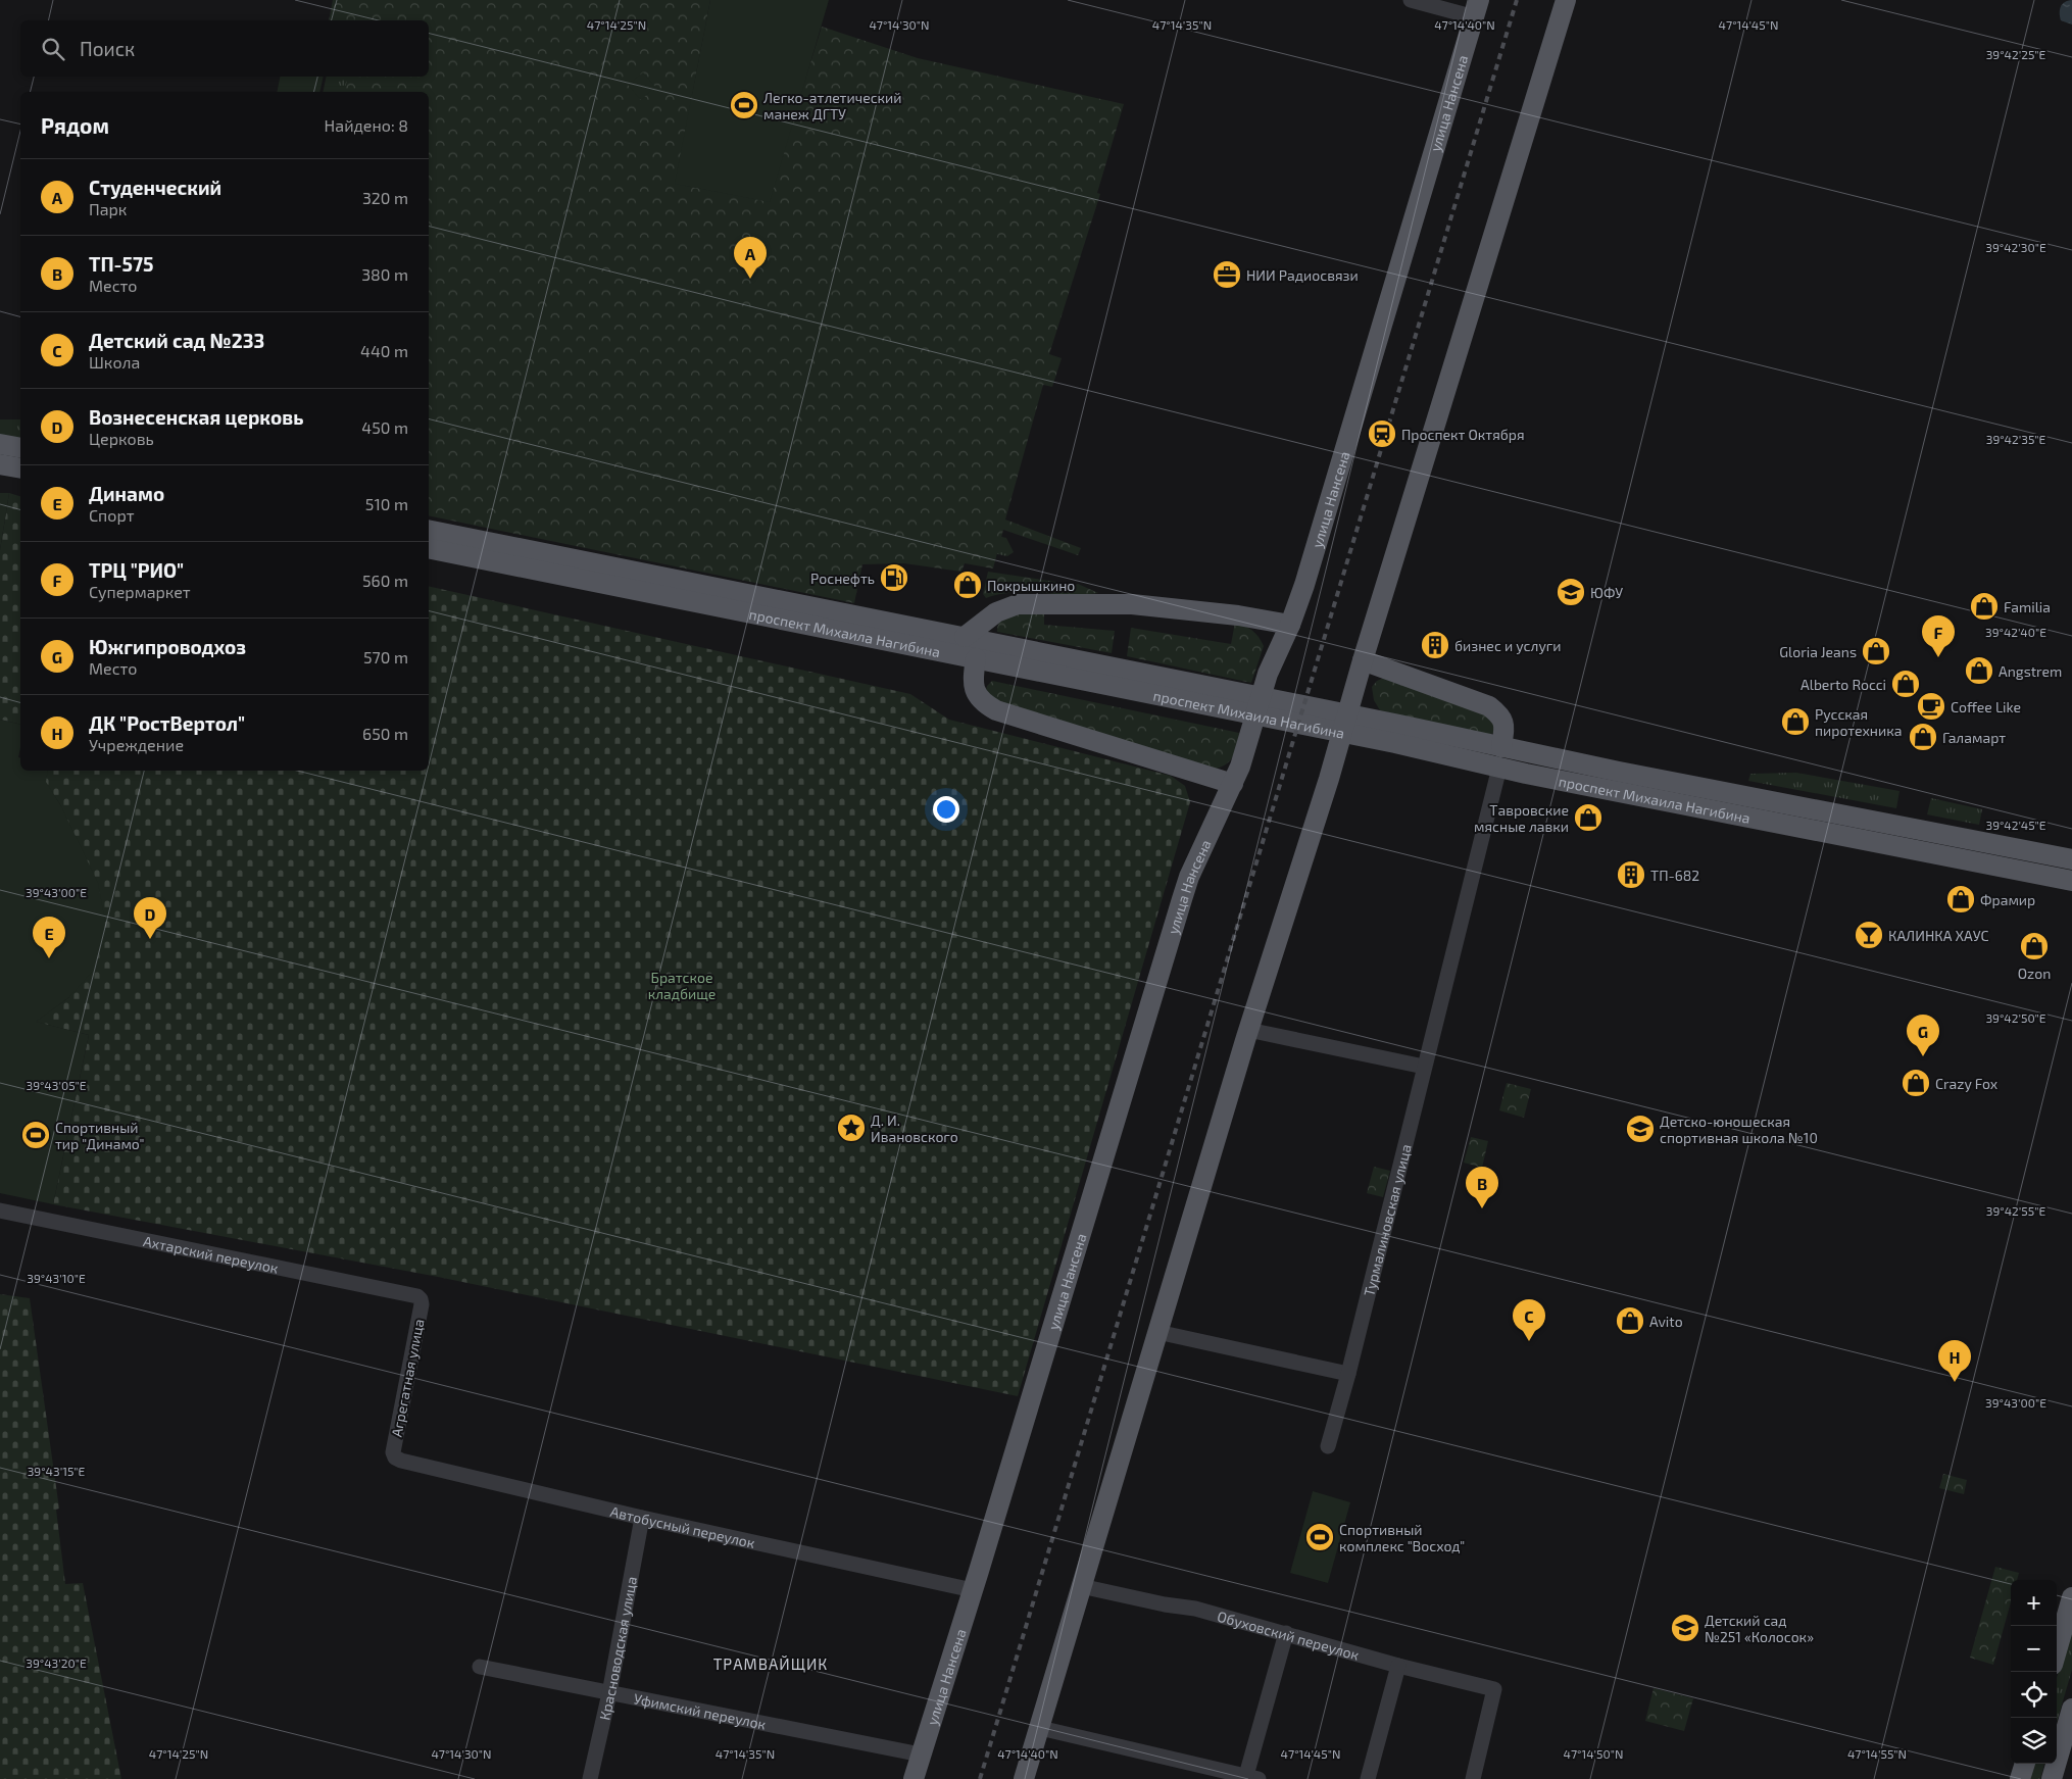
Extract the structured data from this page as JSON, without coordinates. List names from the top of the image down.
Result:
{
  "streets": {
    "main road": ["улица Нансена", "проспект Михаила Нагибина"],
    "street": [
      "Турмалиновская улица",
      "Ахтарский переулок",
      "Агрегатная улица",
      "Автобусный переулок",
      "Обуховский переулок",
      "Красноводская улица",
      "Уфимский переулок"
    ]
  },
  "crossings": [
    ["улица Нансена", "Автобусный переулок"],
    ["улица Нансена", "Уфимский переулок"],
    ["проспект Михаила Нагибина", "Турмалиновская улица"],
    ["Ахтарский переулок", "Агрегатная улица"],
    ["Агрегатная улица", "Автобусный переулок"],
    ["Автобусный переулок", "Красноводская улица"],
    ["Красноводская улица", "Уфимский переулок"]
  ],
  "districts": ["ТРАМВАЙЩИК"],
  "parks": ["Братское кладбище"],
  "places": {
    "sports": ["Легко-атлетический манеж ДГТУ", "Спортивный тир \"Динамо\"", "Спортивный комплекс \"Восход\""],
    "office": ["НИИ Радиосвязи"],
    "station": ["Проспект Октября"],
    "fuel station": ["Роснефть"],
    "shop": [
      "Покрышкино",
      "Familia",
      "Gloria Jeans",
      "Angstrem",
      "Alberto Rocci",
      "Русская пиротехника",
      "Галамарт",
      "Тавровские мясные лавки",
      "Фрамир",
      "Ozon",
      "Crazy Fox",
      "Avito"
    ],
    "school or university": ["ЮФУ", "Детско-юношеская спортивная школа №10", "Детский сад №251 «Колосок»"],
    "building": ["бизнес и услуги", "ТП-682"],
    "cafe": ["Coffee Like"],
    "bar": ["КАЛИНКА ХАУС"],
    "place": ["Д. И. Ивановского"]
  },
  "page": {
    "search": "Поиск",
    "heading": ["Рядом", "Найдено: 8"],
    "list": [
      {
        "mark": "A",
        "name": "Студенческий",
        "note": "Парк",
        "value": "320 m"
      },
      {
        "mark": "B",
        "name": "ТП-575",
        "note": "Место",
        "value": "380 m"
      },
      {
        "mark": "C",
        "name": "Детский сад №233",
        "note": "Школа",
        "value": "440 m"
      },
      {
        "mark": "D",
        "name": "Вознесенская церковь",
        "note": "Церковь",
        "value": "450 m"
      },
      {
        "mark": "E",
        "name": "Динамо",
        "note": "Спорт",
        "value": "510 m"
      },
      {
        "mark": "F",
        "name": "ТРЦ \"РИО\"",
        "note": "Супермаркет",
        "value": "560 m"
      },
      {
        "mark": "G",
        "name": "Южгипроводхоз",
        "note": "Место",
        "value": "570 m"
      },
      {
        "mark": "H",
        "name": "ДК \"РостВертол\"",
        "note": "Учреждение",
        "value": "650 m"
      }
    ],
    "pins": [
      "A",
      "F",
      "D",
      "E",
      "G",
      "B",
      "C",
      "H"
    ],
    "map_buttons": ["+", "−"]
  },
  "coordinates": [
    "47°14'25\"N",
    "47°14'30\"N",
    "47°14'35\"N",
    "47°14'40\"N",
    "47°14'45\"N",
    "39°42'25\"E",
    "39°42'30\"E",
    "39°42'35\"E",
    "39°42'40\"E",
    "39°42'45\"E",
    "39°43'00\"E",
    "39°42'50\"E",
    "39°43'05\"E",
    "39°42'55\"E",
    "39°43'10\"E",
    "39°43'15\"E",
    "39°43'20\"E",
    "47°14'50\"N",
    "47°14'55\"N"
  ]
}
